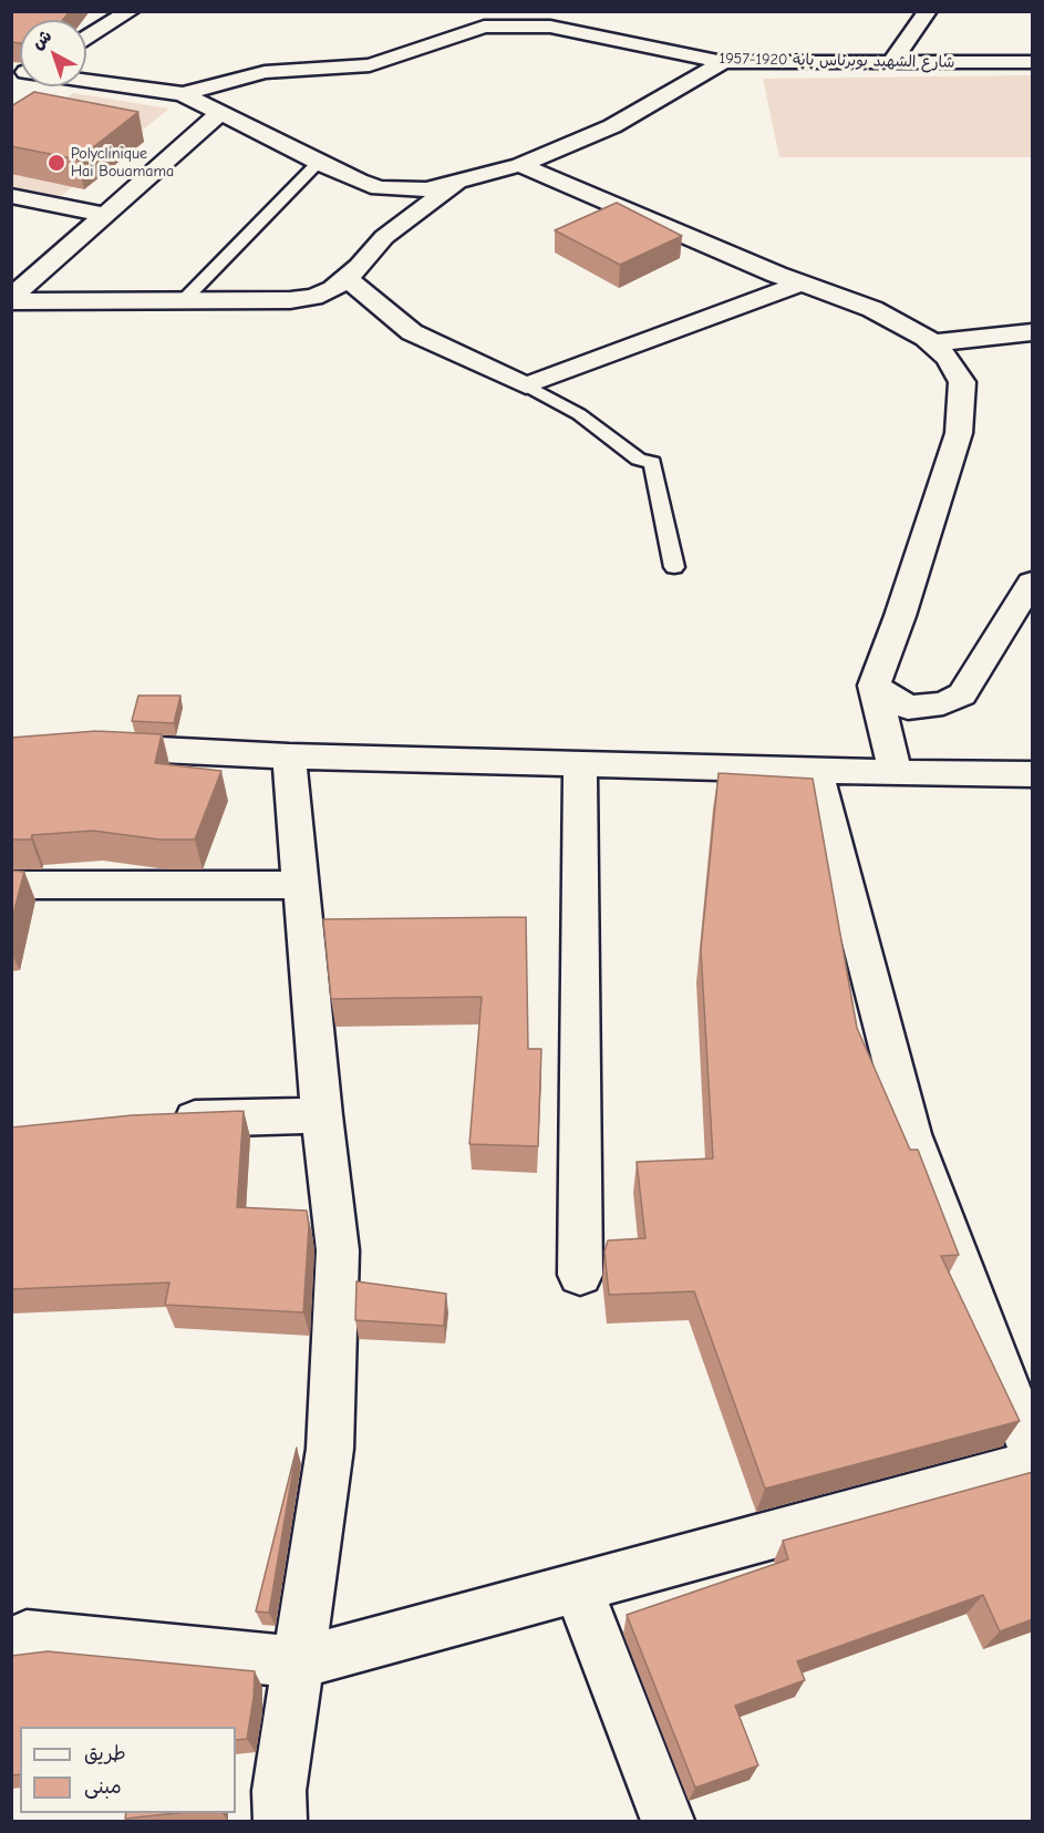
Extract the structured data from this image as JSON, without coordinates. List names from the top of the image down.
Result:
{
  "streets": {
    "street": ["شارع الشهيد بوبرناس ياية 1920-1957"]
  },
  "places": ["Polyclinique Hai Bouamama"],
  "legend": ["طريق", "مبنى"],
  "north": "top left"
}
